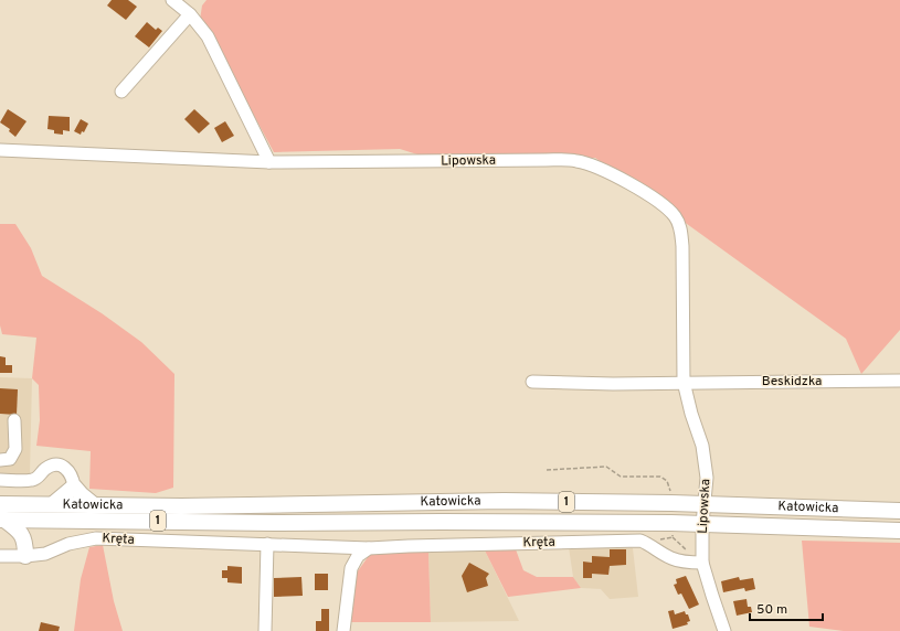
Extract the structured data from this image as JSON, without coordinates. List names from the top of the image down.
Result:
{
  "streets": {
    "main road": ["Katowicka", "1"],
    "street": ["Lipowska", "Beskidzka", "Kręta"]
  },
  "crossings": [
    ["Lipowska", "Beskidzka"],
    ["Lipowska", "Katowicka"],
    ["Lipowska", "Kręta"]
  ],
  "scale_bar": "50 m"
}
